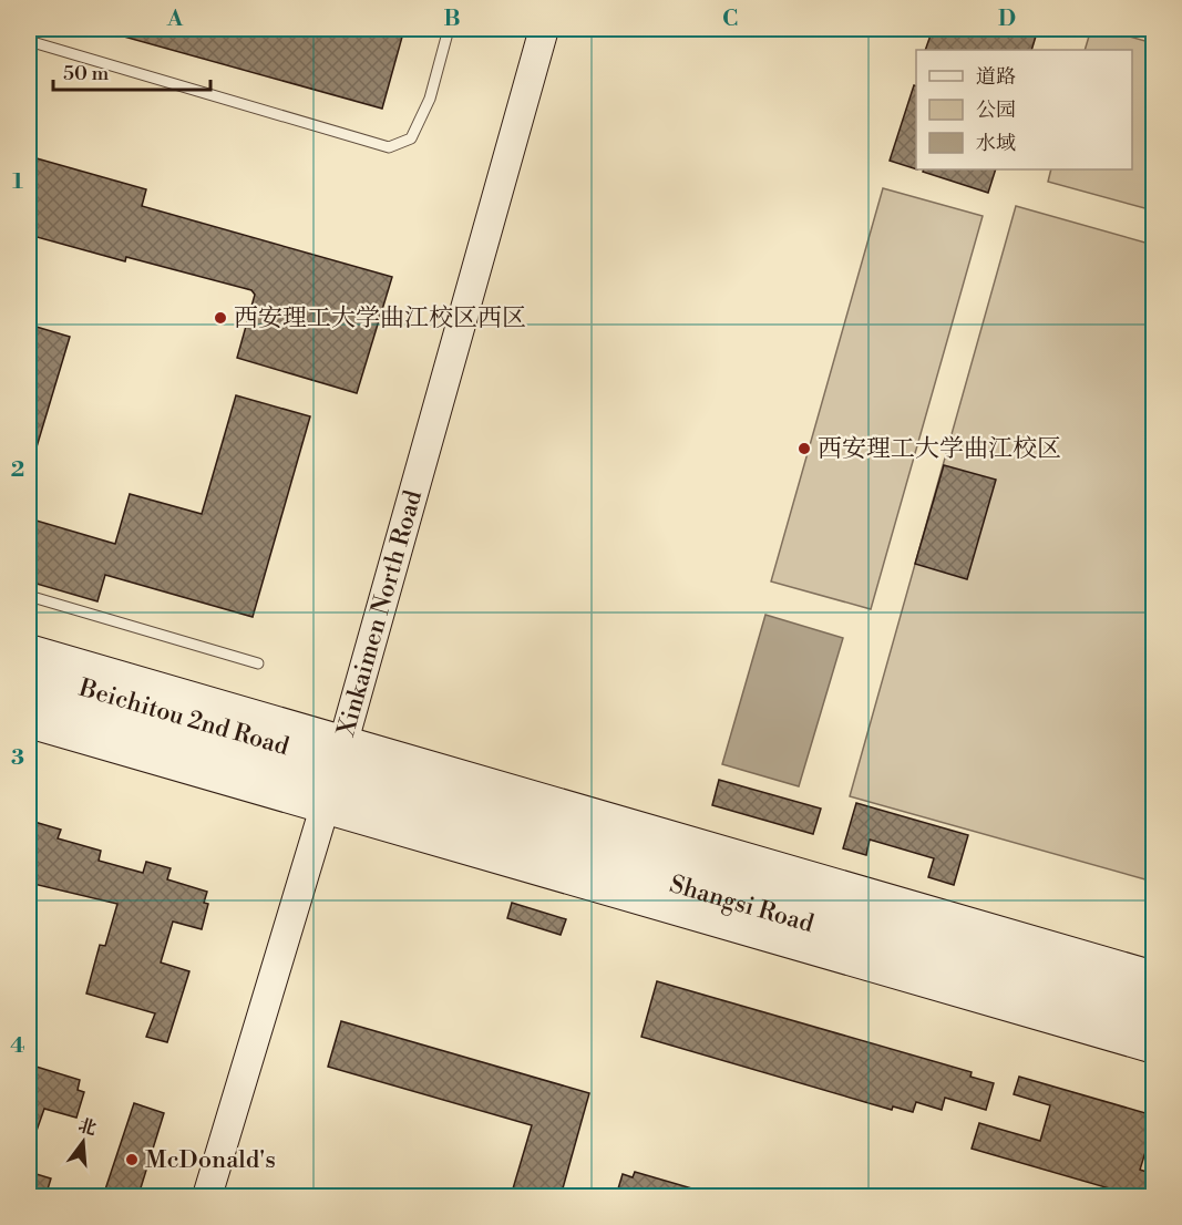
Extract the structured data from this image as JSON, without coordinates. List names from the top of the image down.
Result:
{
  "streets": {
    "street": ["Xinkaimen North Road", "Beichitou 2nd Road", "Shangsi Road"]
  },
  "crossings": [
    ["Xinkaimen North Road", "Beichitou 2nd Road"],
    ["Xinkaimen North Road", "Shangsi Road"],
    ["Beichitou 2nd Road", "Shangsi Road"]
  ],
  "places": ["西安理工大学曲江校区西区", "西安理工大学曲江校区", "McDonald's"],
  "legend": ["道路", "公园", "水域"],
  "scale_bar": "50 m",
  "north": "top",
  "grid": {
    "columns": [
      "A",
      "B",
      "C",
      "D"
    ],
    "rows": [
      "1",
      "2",
      "3",
      "4"
    ]
  }
}
